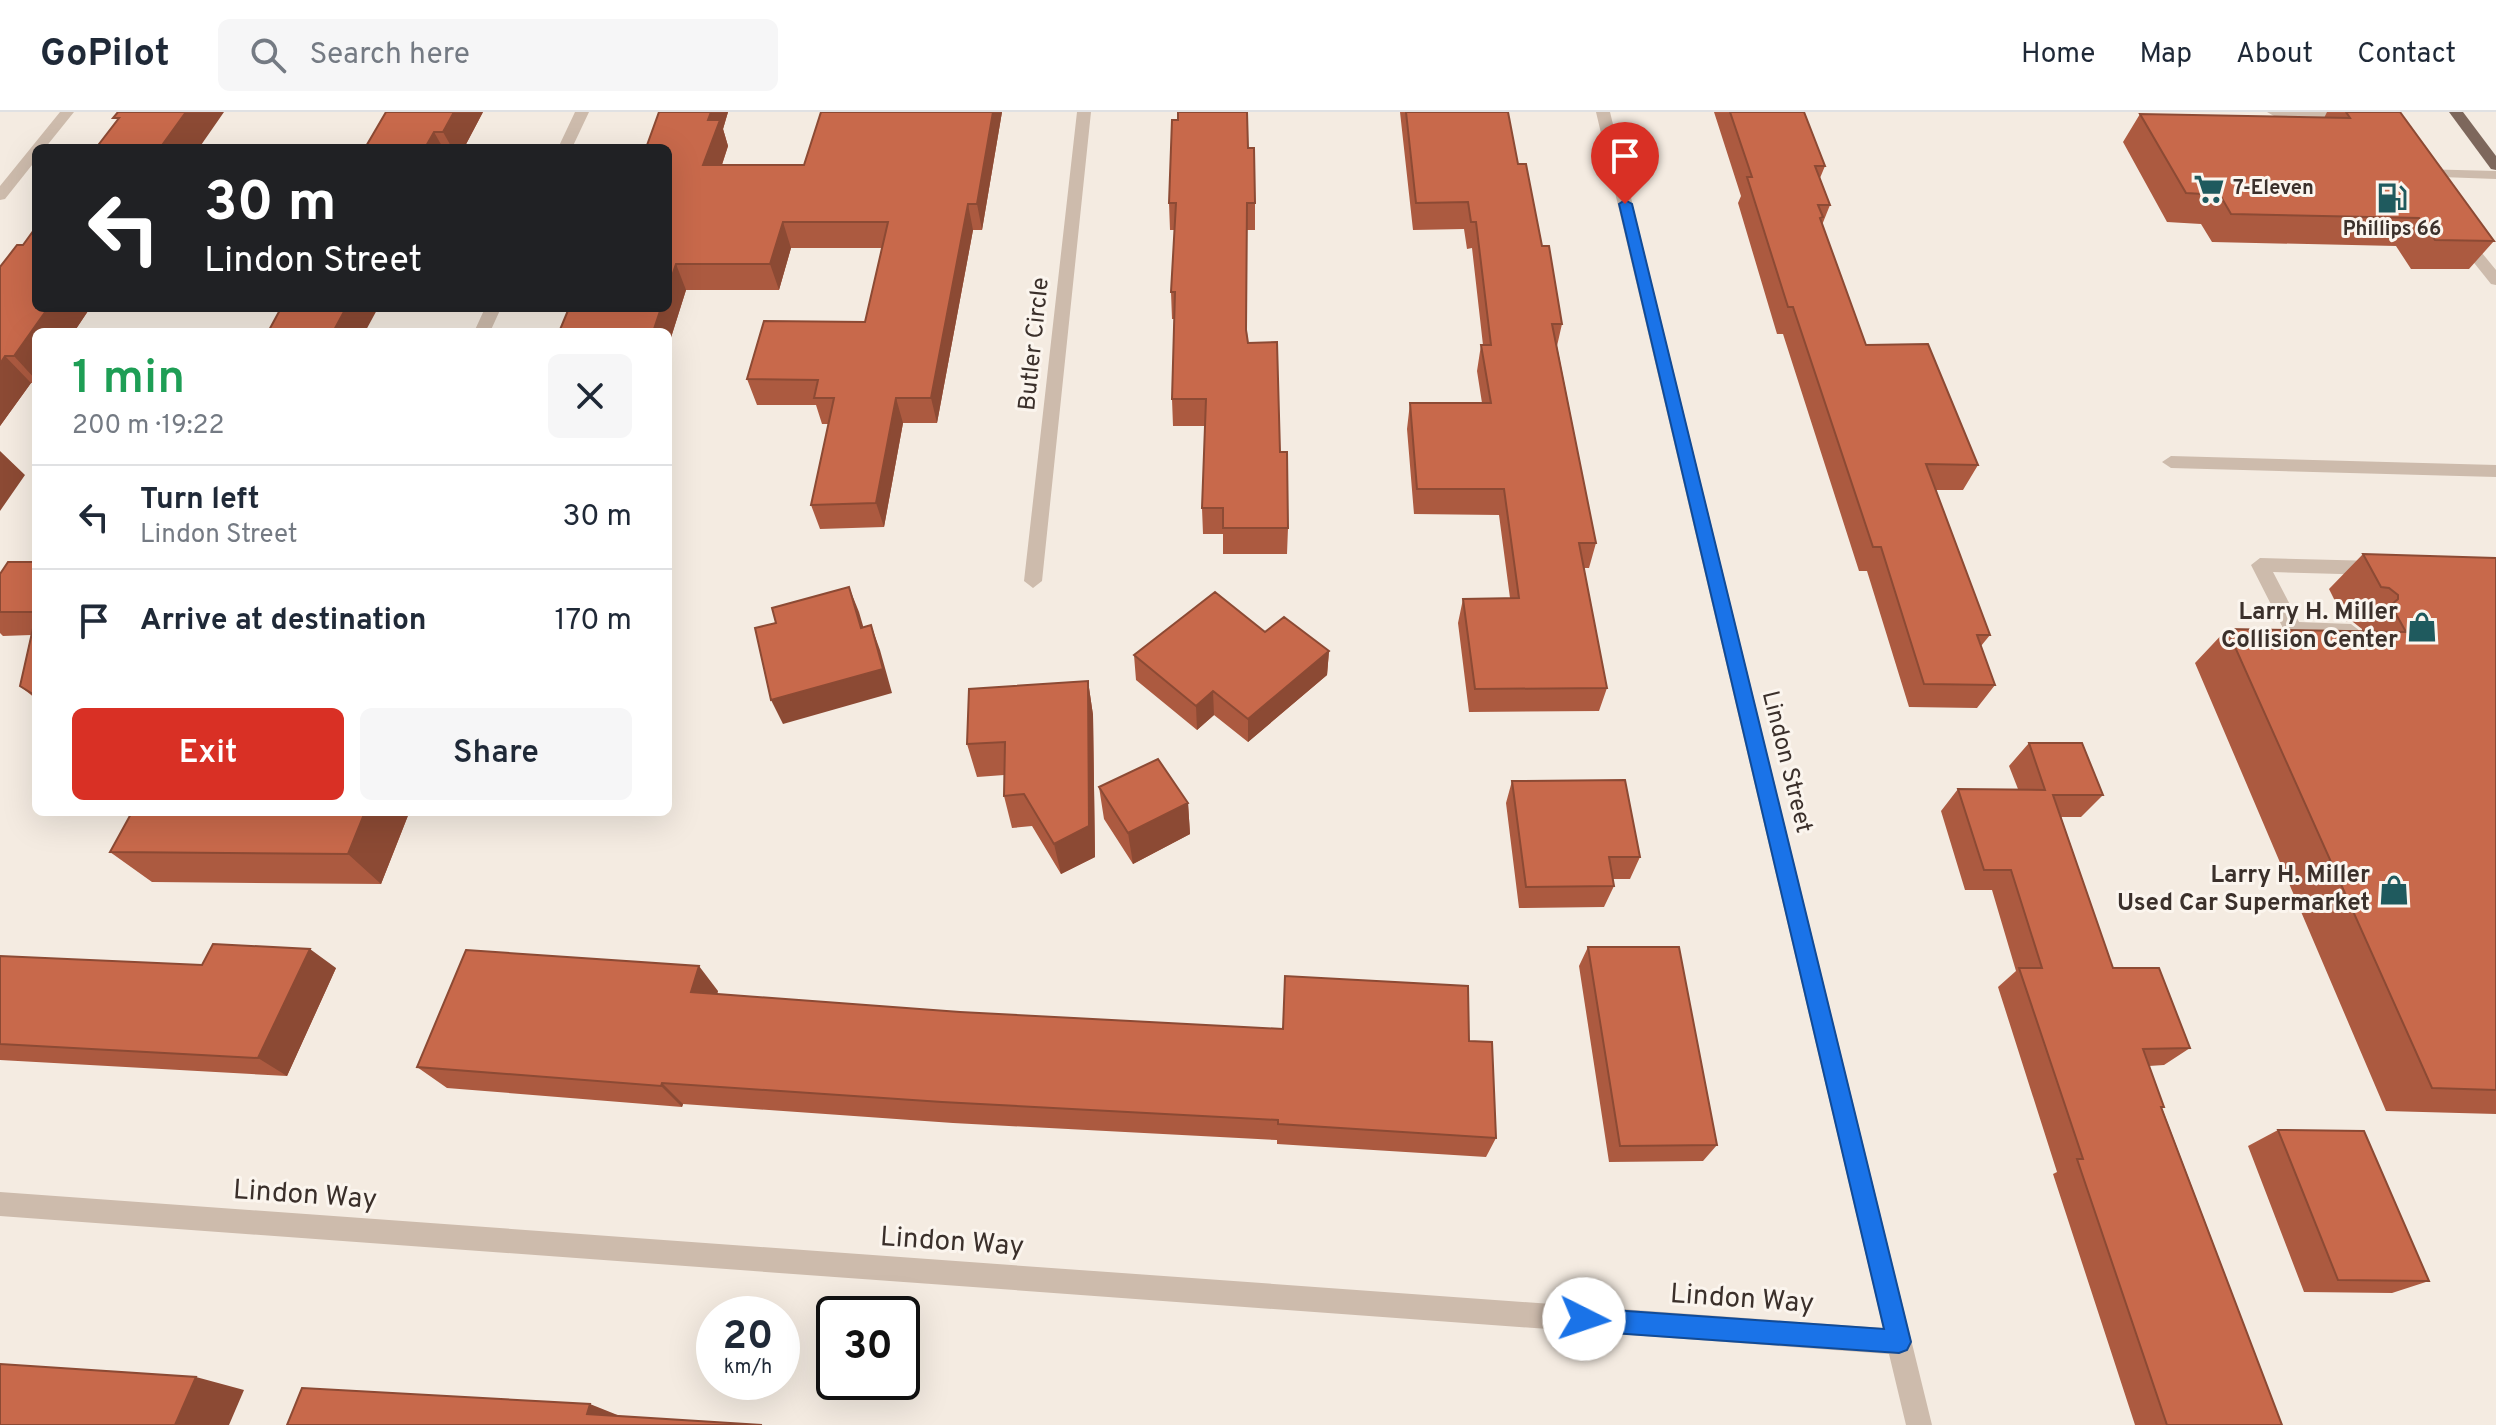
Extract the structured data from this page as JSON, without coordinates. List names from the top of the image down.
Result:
{
  "streets": {
    "street": ["Butler Circle", "Lindon Street", "Lindon Way"]
  },
  "crossings": [
    ["Lindon Street", "Lindon Way"]
  ],
  "places": {
    "supermarket": ["7-Eleven"],
    "fuel station": ["Phillips 66"],
    "shop": ["Larry H. Miller Collision Center", "Larry H. Miller Used Car Supermarket"]
  },
  "page": {
    "header": "GoPilot",
    "search": "Search here",
    "nav": [
      "Home",
      "Map",
      "About",
      "Contact"
    ],
    "turn": ["30 m", "Lindon Street"],
    "heading": ["1 min", "200 m · 19:22"],
    "list": [
      {
        "name": "Turn left",
        "note": "Lindon Street",
        "value": "30 m"
      },
      {
        "name": "Arrive at destination",
        "value": "170 m"
      }
    ],
    "buttons": ["Exit", "Share"],
    "speed": "20 km/h",
    "limit": "30"
  }
}
